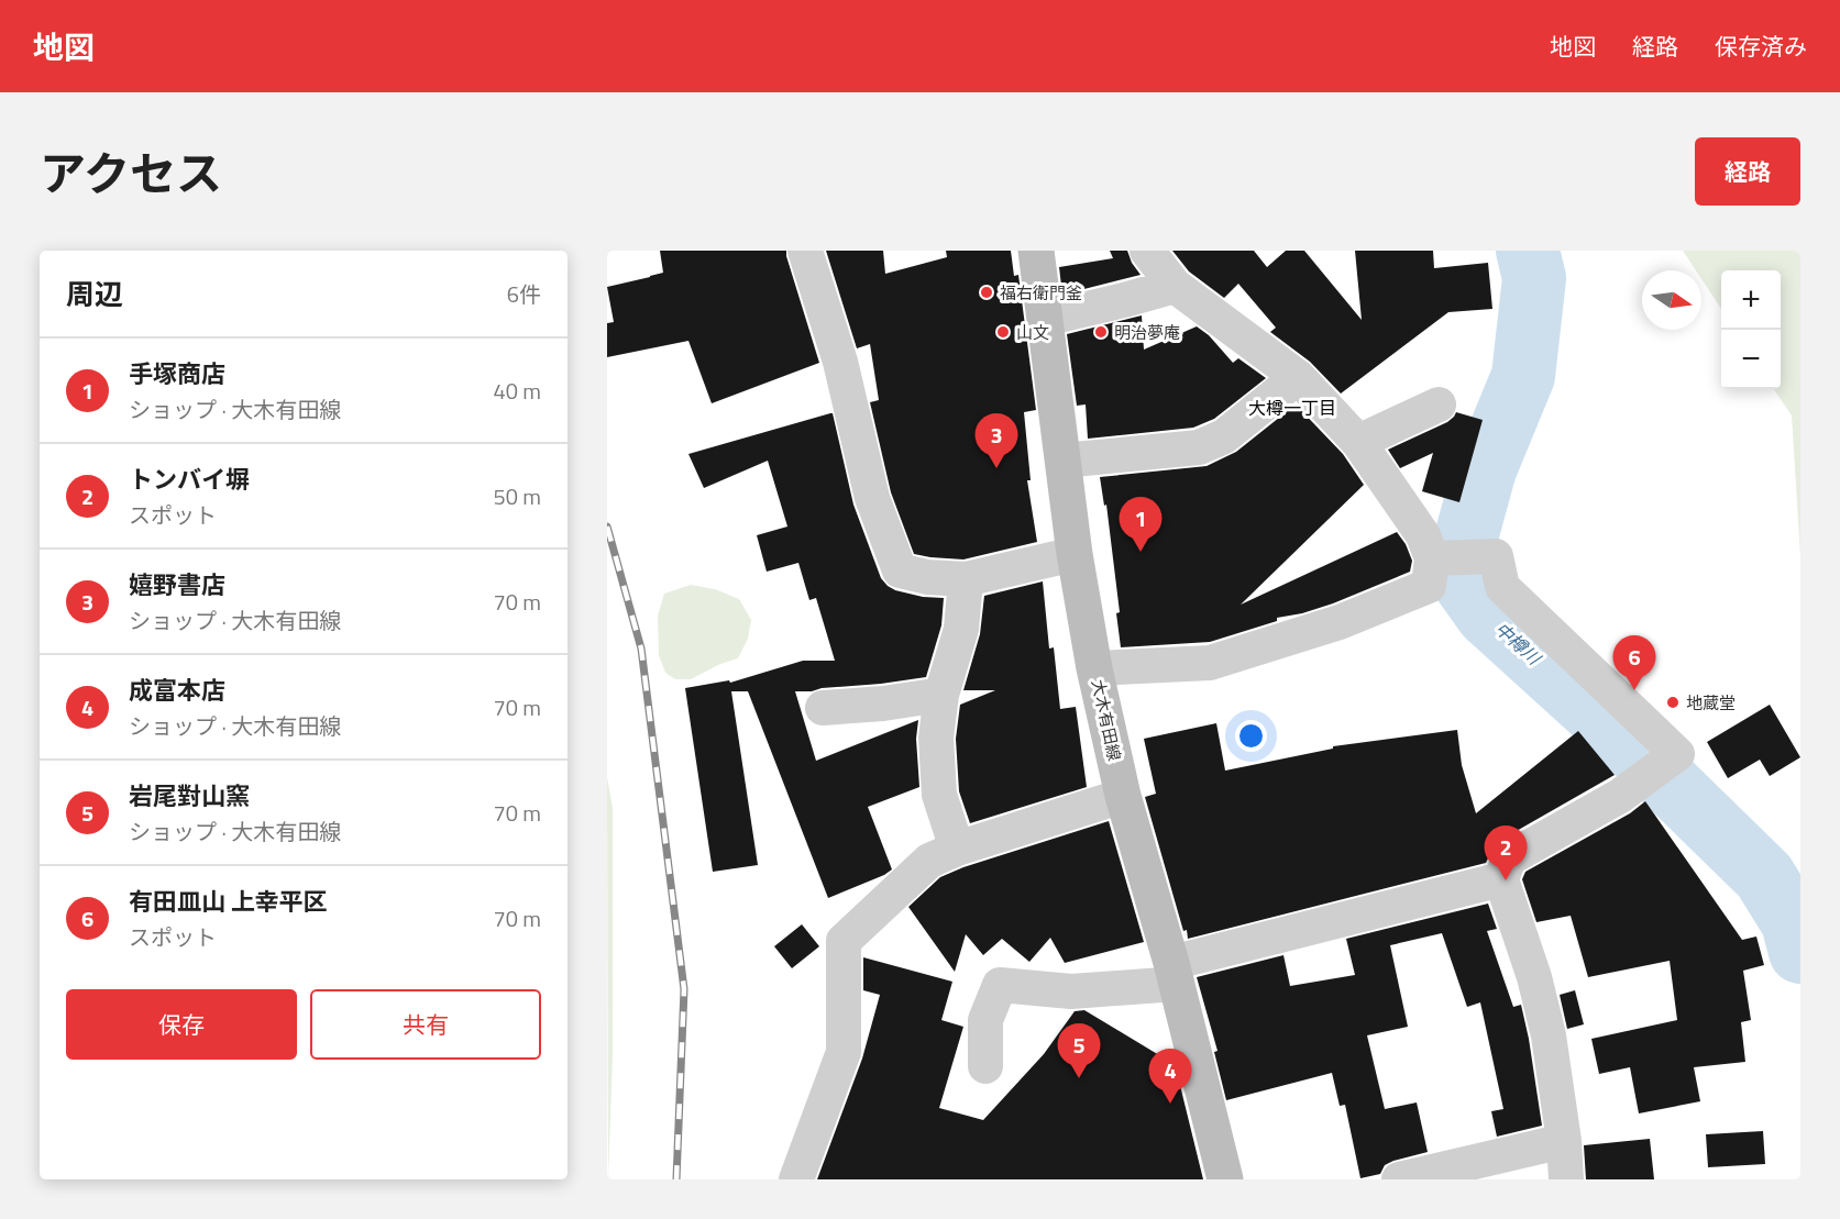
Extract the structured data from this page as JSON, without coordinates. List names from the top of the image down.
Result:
{
  "streets": {
    "main road": ["大木有田線"]
  },
  "districts": ["大樽一丁目"],
  "water": ["中樽川"],
  "places": [
    "福右衛門釜",
    "山文",
    "明治夢庵",
    "地蔵堂"
  ],
  "north": "right",
  "page": {
    "header": "地図",
    "nav": ["地図", "経路", "保存済み"],
    "title": "アクセス",
    "buttons": [
      "経路",
      ["保存", "共有"]
    ],
    "heading": ["周辺", "6件"],
    "map_buttons": ["+", "−"],
    "list": [
      {
        "mark": "1",
        "name": "手塚商店",
        "note": "ショップ · 大木有田線",
        "value": "40 m"
      },
      {
        "mark": "2",
        "name": "トンバイ塀",
        "note": "スポット",
        "value": "50 m"
      },
      {
        "mark": "3",
        "name": "嬉野書店",
        "note": "ショップ · 大木有田線",
        "value": "70 m"
      },
      {
        "mark": "4",
        "name": "成富本店",
        "note": "ショップ · 大木有田線",
        "value": "70 m"
      },
      {
        "mark": "5",
        "name": "岩尾對山窯",
        "note": "ショップ · 大木有田線",
        "value": "70 m"
      },
      {
        "mark": "6",
        "name": "有田皿山 上幸平区",
        "note": "スポット",
        "value": "70 m"
      }
    ],
    "pins": [
      "3",
      "1",
      "6",
      "2",
      "5",
      "4"
    ]
  }
}
